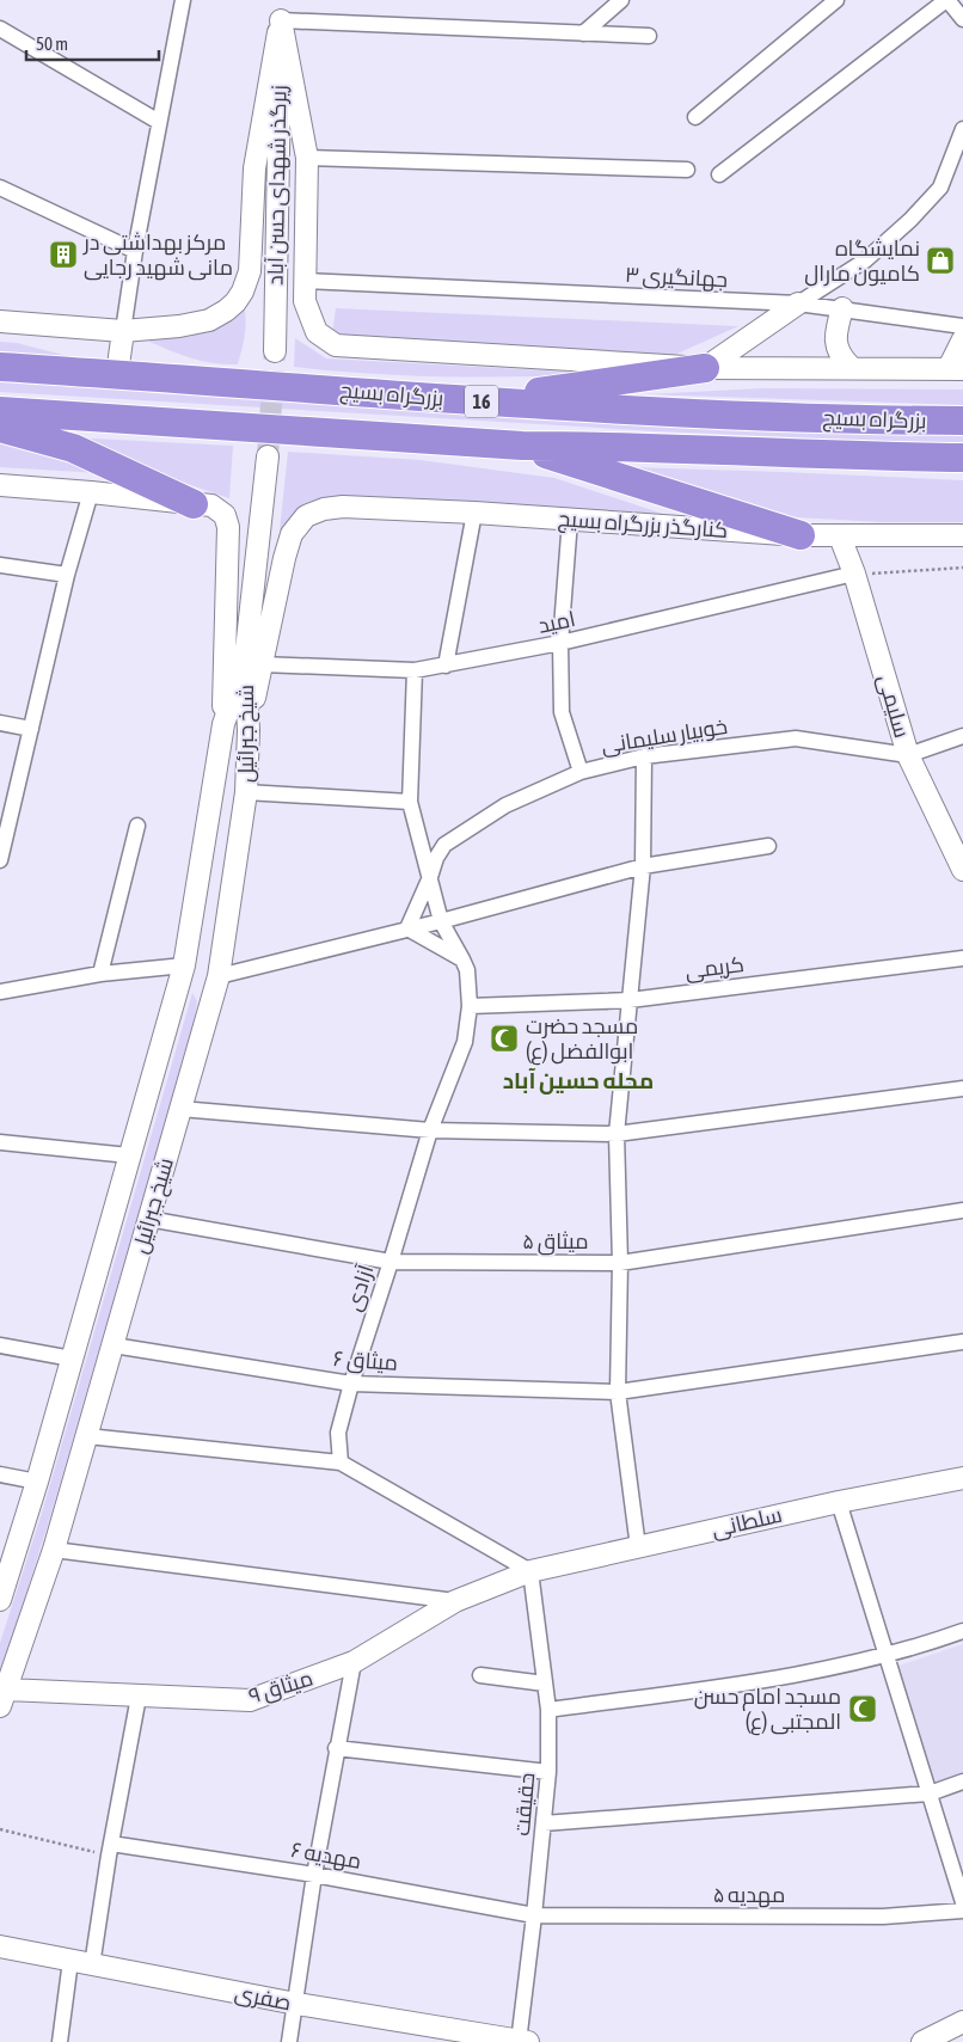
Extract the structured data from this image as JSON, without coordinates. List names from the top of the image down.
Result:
{
  "streets": {
    "highway": ["بزرگراه بسیج", "16"],
    "street": [
      "زیرگذر شهدای حسن آباد",
      "جهانگیری ۳",
      "کنارگذر بزرگراه بسیج",
      "امید",
      "سلیمی",
      "شیخ جبرائیل",
      "خوبیار سلیمانی",
      "کریمی",
      "میثاق ۵",
      "آزادی",
      "میثاق ۶",
      "سلطانی",
      "میثاق ۹",
      "حقیقت",
      "مهدیه ۶",
      "مهدیه ۵",
      "صفری"
    ]
  },
  "crossings": [
    ["کنارگذر بزرگراه بسیج", "امید"],
    ["کنارگذر بزرگراه بسیج", "سلیمی"],
    ["کنارگذر بزرگراه بسیج", "شیخ جبرائیل"],
    ["امید", "سلیمی"],
    ["امید", "شیخ جبرائیل"],
    ["امید", "آزادی"],
    ["سلیمی", "خوبیار سلیمانی"],
    ["شیخ جبرائیل", "میثاق ۵"],
    ["شیخ جبرائیل", "میثاق ۶"],
    ["شیخ جبرائیل", "میثاق ۹"],
    ["خوبیار سلیمانی", "آزادی"],
    ["کریمی", "آزادی"],
    ["میثاق ۵", "آزادی"],
    ["آزادی", "میثاق ۶"],
    ["سلطانی", "میثاق ۹"],
    ["سلطانی", "حقیقت"],
    ["میثاق ۹", "حقیقت"],
    ["حقیقت", "مهدیه ۶"],
    ["حقیقت", "مهدیه ۵"],
    ["حقیقت", "صفری"],
    ["مهدیه ۶", "مهدیه ۵"]
  ],
  "districts": ["محله حسین آباد"],
  "places": {
    "building": ["مرکز بهداشتی در مانی شهید رجایی"],
    "shop": ["نمایشگاه کامیون مارال"],
    "mosque": ["مسجد حضرت ابوالفضل (ع)", "مسجد امام حسن المجتبی (ع)"]
  },
  "scale_bar": "50 m"
}
